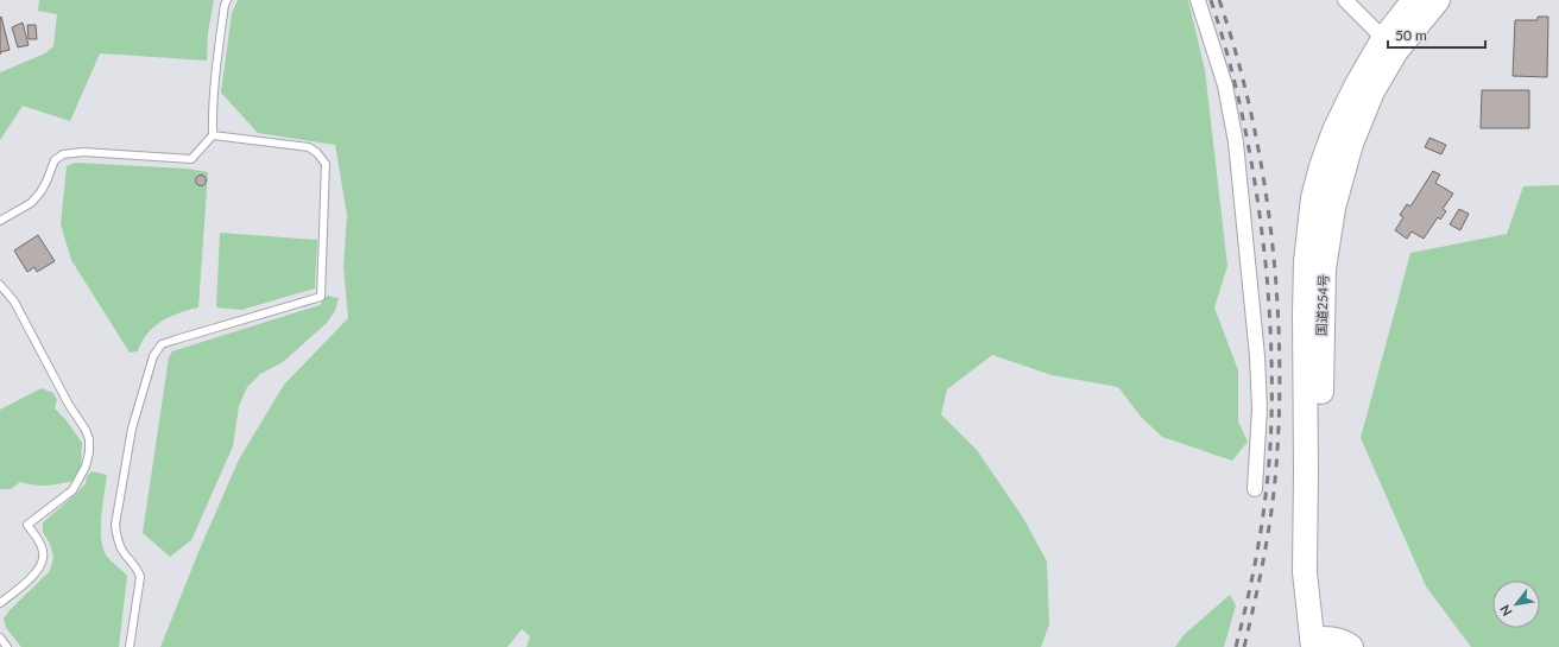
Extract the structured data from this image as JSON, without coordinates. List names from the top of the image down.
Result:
{
  "streets": {
    "highway": ["国道254号"]
  },
  "scale_bar": "50 m",
  "north": "bottom left"
}
